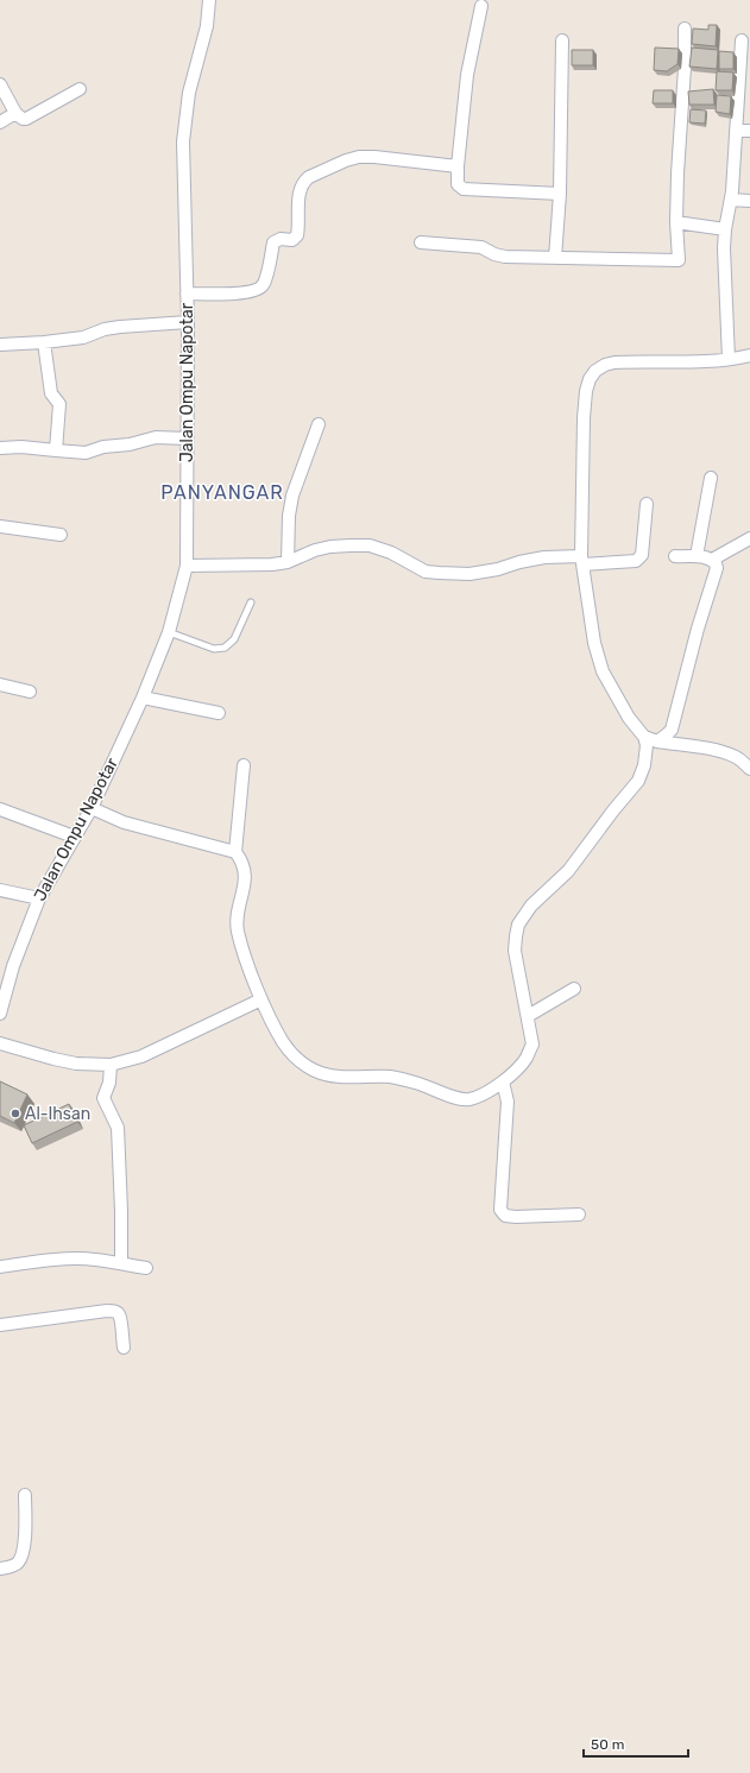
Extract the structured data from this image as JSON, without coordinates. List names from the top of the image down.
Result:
{
  "streets": {
    "street": ["Jalan Ompu Napotar"]
  },
  "districts": ["PANYANGAR"],
  "places": ["Al-Ihsan"],
  "scale_bar": "50 m"
}
